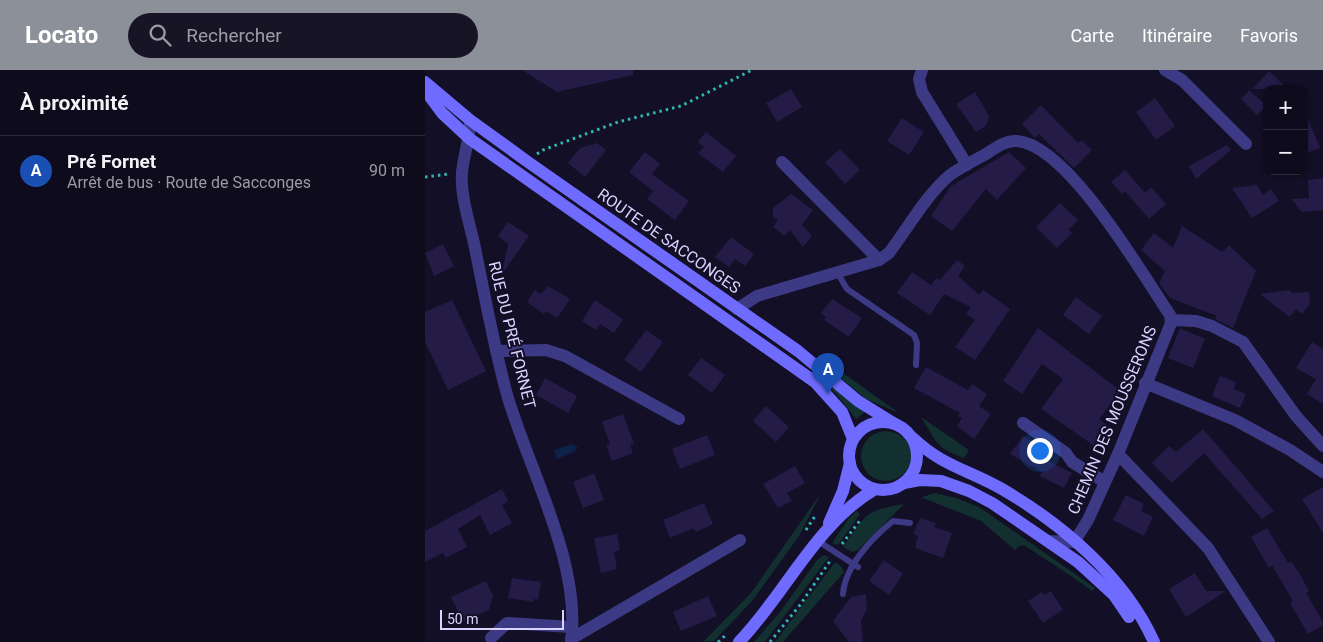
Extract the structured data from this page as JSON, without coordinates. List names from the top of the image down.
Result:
{
  "streets": {
    "street": ["ROUTE DE SACCONGES", "RUE DU PRÉ FORNET", "CHEMIN DES MOUSSERONS"]
  },
  "crossings": [
    ["ROUTE DE SACCONGES", "RUE DU PRÉ FORNET"],
    ["ROUTE DE SACCONGES", "CHEMIN DES MOUSSERONS"]
  ],
  "scale_bar": "50 m",
  "page": {
    "header": "Locato",
    "search": "Rechercher",
    "nav": ["Carte", "Itinéraire", "Favoris"],
    "heading": "À proximité",
    "map_buttons": ["+", "−"],
    "list": [
      {
        "mark": "A",
        "name": "Pré Fornet",
        "note": "Arrêt de bus · Route de Sacconges",
        "value": "90 m"
      }
    ],
    "pins": "A",
    "scale": "50 m"
  }
}
